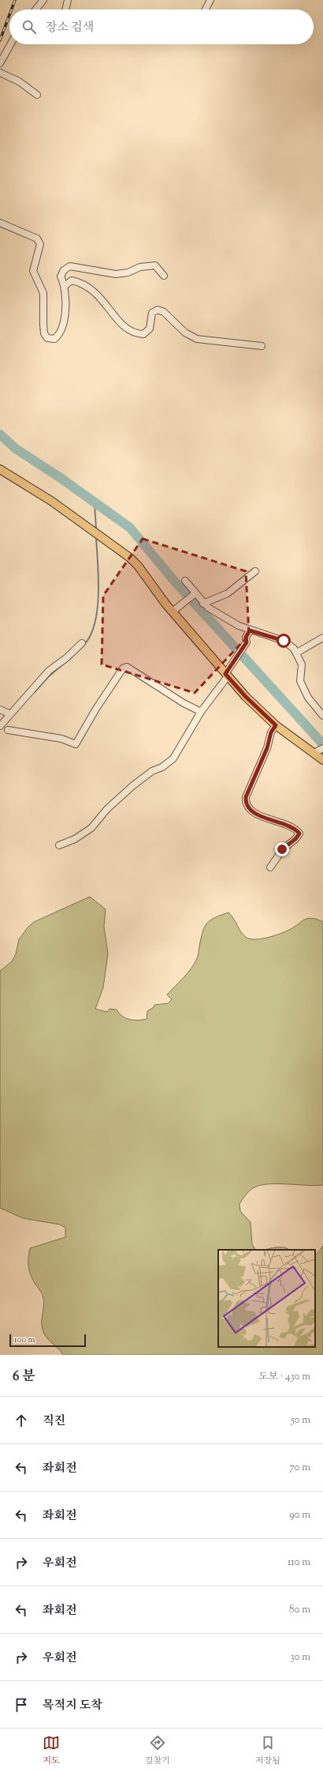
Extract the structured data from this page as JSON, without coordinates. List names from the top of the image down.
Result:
{
  "scale_bar": "100 m",
  "page": {
    "search": "장소 검색",
    "scale": "100 m",
    "heading": ["6 분", "도보 · 430 m"],
    "list": [
      ["직진", "50 m"],
      ["좌회전", "70 m"],
      ["좌회전", "90 m"],
      ["우회전", "110 m"],
      ["좌회전", "80 m"],
      ["우회전", "30 m"],
      "목적지 도착"
    ],
    "nav": ["지도", "길찾기", "저장됨"]
  }
}
